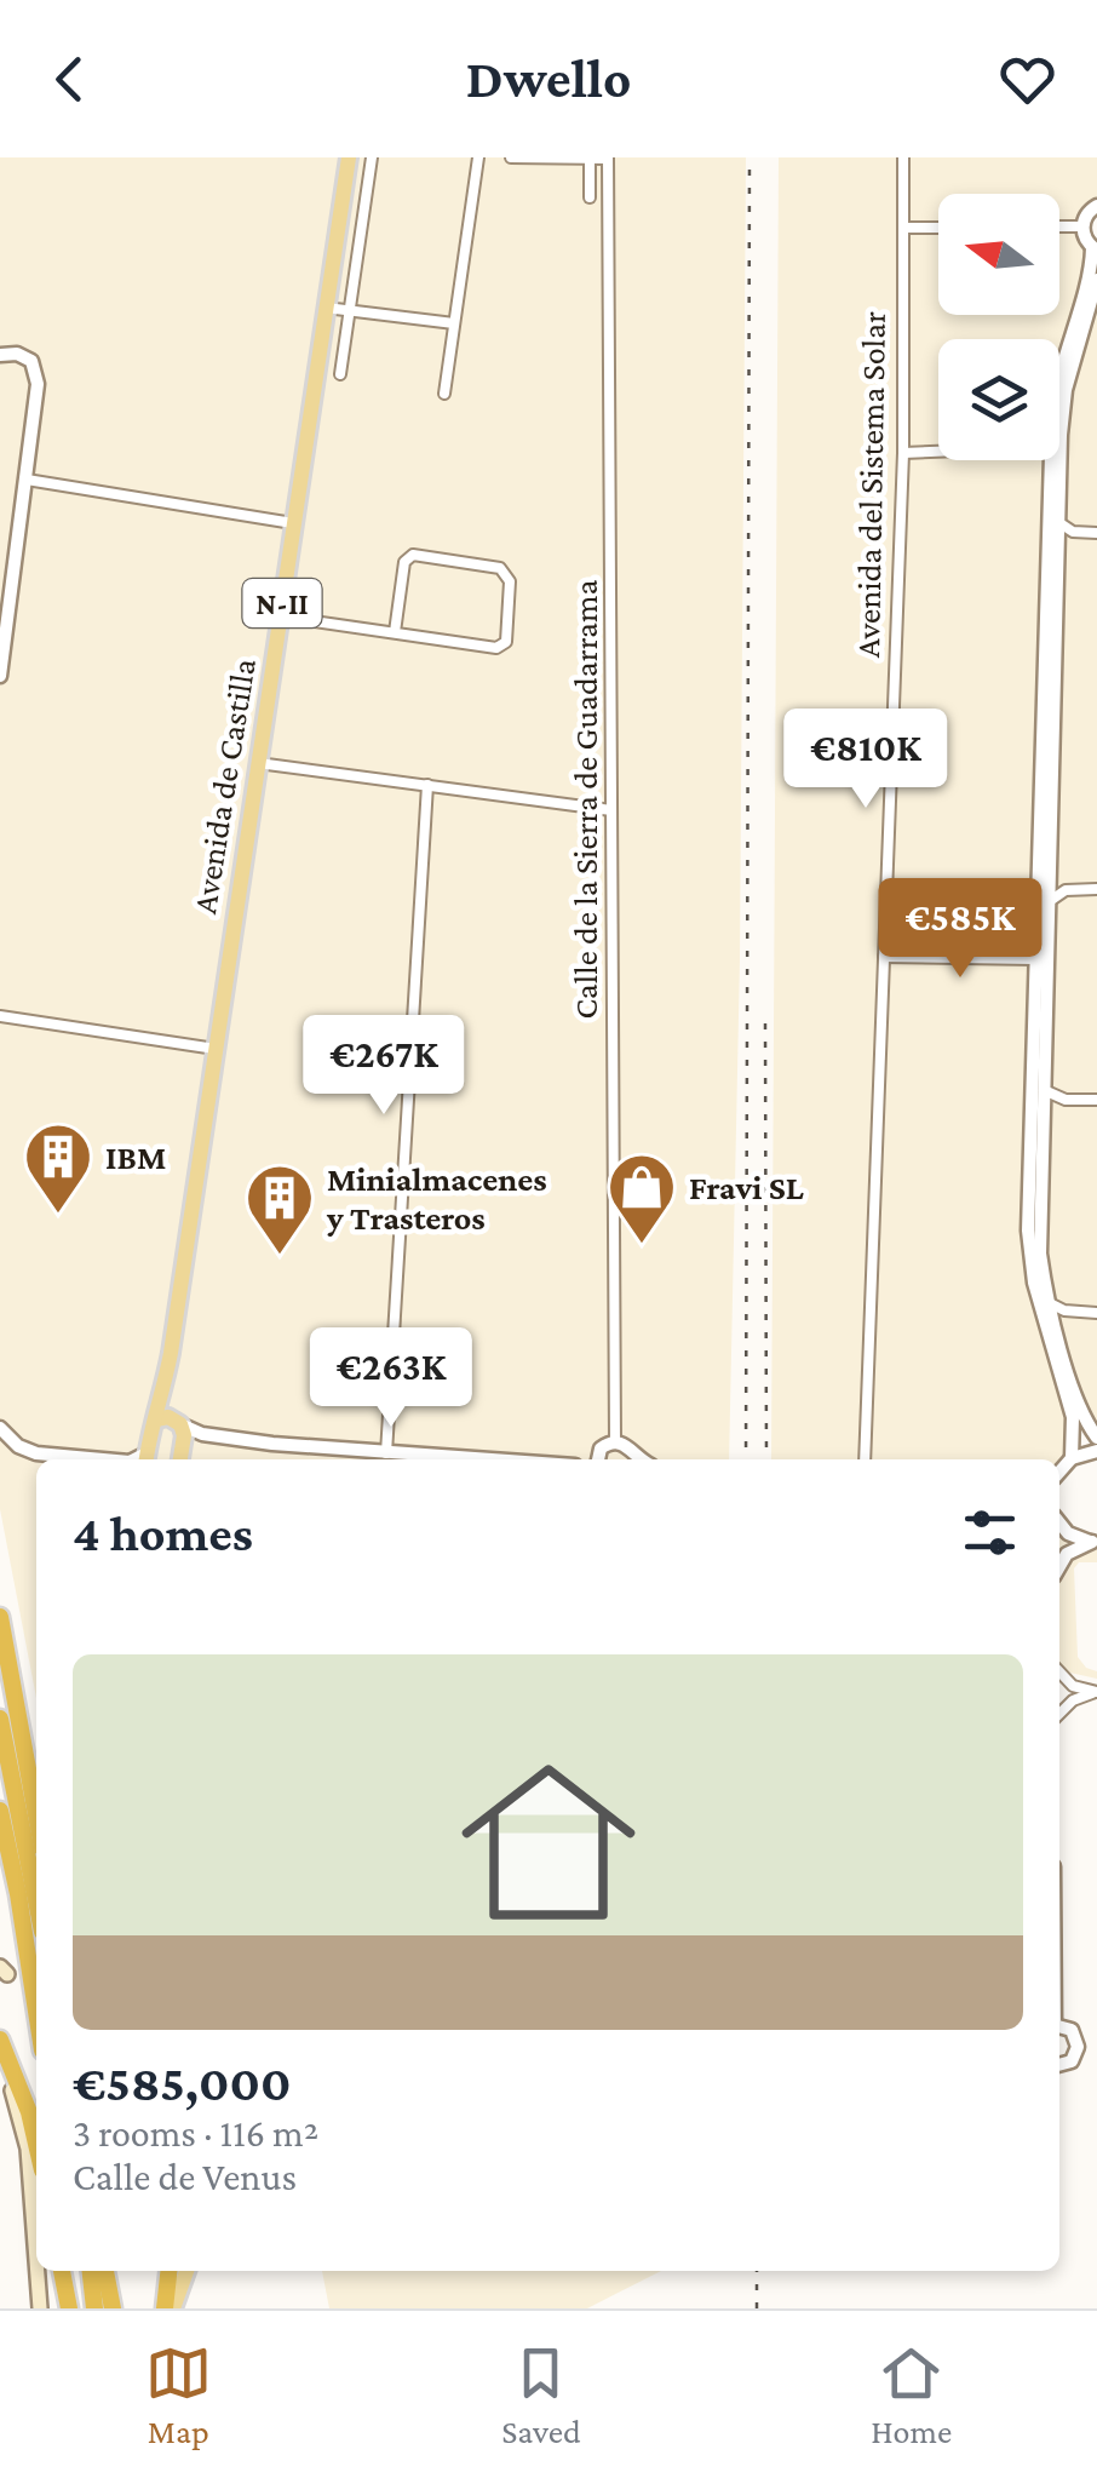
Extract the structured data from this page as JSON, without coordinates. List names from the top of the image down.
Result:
{
  "streets": {
    "main road": ["N-II", "Avenida de Castilla"],
    "street": ["Avenida del Sistema Solar", "Calle de la Sierra de Guadarrama"]
  },
  "crossings": [
    ["N-II", "Avenida de Castilla"]
  ],
  "places": {
    "building": ["IBM", "Minialmacenes y Trasteros"],
    "shop": ["Fravi SL"]
  },
  "north": "left",
  "page": {
    "header": "Dwello",
    "price": [
      "€810K",
      "€585K",
      "€267K",
      "€263K"
    ],
    "heading": "4 homes",
    "list": [
      {
        "name": "€585,000",
        "note": "3 rooms · 116 m² · Calle de Venus"
      }
    ],
    "tabs": ["Map", "Saved", "Home"]
  }
}
